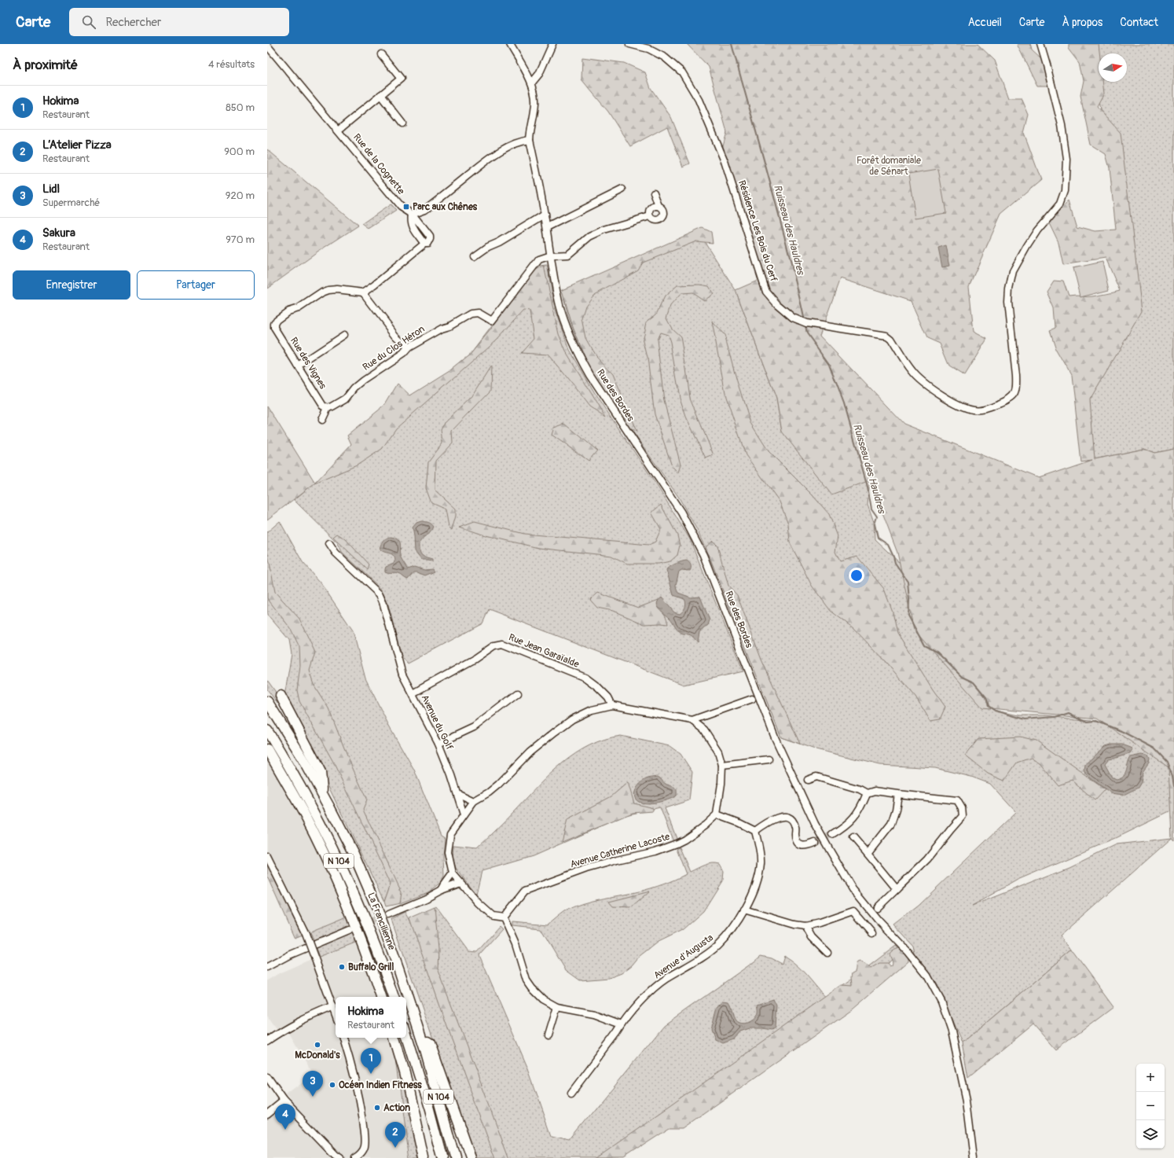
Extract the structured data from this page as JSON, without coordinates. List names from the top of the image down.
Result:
{
  "streets": {
    "highway": ["N 104", "La Francilienne"],
    "street": [
      "Rue de la Cognette",
      "Résidence Les Bois du Cerf",
      "Rue du Clos Héron",
      "Rue des Vignes",
      "Rue des Bordes",
      "Rue Jean Garaïalde",
      "Avenue du Golf",
      "Avenue Catherine Lacoste",
      "Avenue d'Augusta"
    ]
  },
  "crossings": [
    ["Rue du Clos Héron", "Rue des Vignes"],
    ["Rue du Clos Héron", "Rue des Bordes"],
    ["Rue Jean Garaïalde", "Avenue du Golf"]
  ],
  "water": ["Ruisseau des Hauldres"],
  "parks": ["Forêt domaniale de Sénart"],
  "places": {
    "transit": ["Parc aux Chênes"],
    "other": [
      "Buffalo Grill",
      "McDonald's",
      "Océan Indien Fitness",
      "Action"
    ]
  },
  "north": "right",
  "page": {
    "header": "Carte",
    "search": "Rechercher",
    "nav": [
      "Accueil",
      "Carte",
      "À propos",
      "Contact"
    ],
    "heading": ["À proximité", "4 résultats"],
    "list": [
      {
        "mark": "1",
        "name": "Hokima",
        "note": "Restaurant",
        "value": "850 m"
      },
      {
        "mark": "2",
        "name": "L’Atelier Pizza",
        "note": "Restaurant",
        "value": "900 m"
      },
      {
        "mark": "3",
        "name": "Lidl",
        "note": "Supermarché",
        "value": "920 m"
      },
      {
        "mark": "4",
        "name": "Sakura",
        "note": "Restaurant",
        "value": "970 m"
      }
    ],
    "buttons": ["Enregistrer", "Partager"],
    "popup": ["Hokima", "Restaurant"],
    "pins": [
      "1",
      "3",
      "4",
      "2"
    ],
    "map_buttons": ["+", "−"]
  }
}
